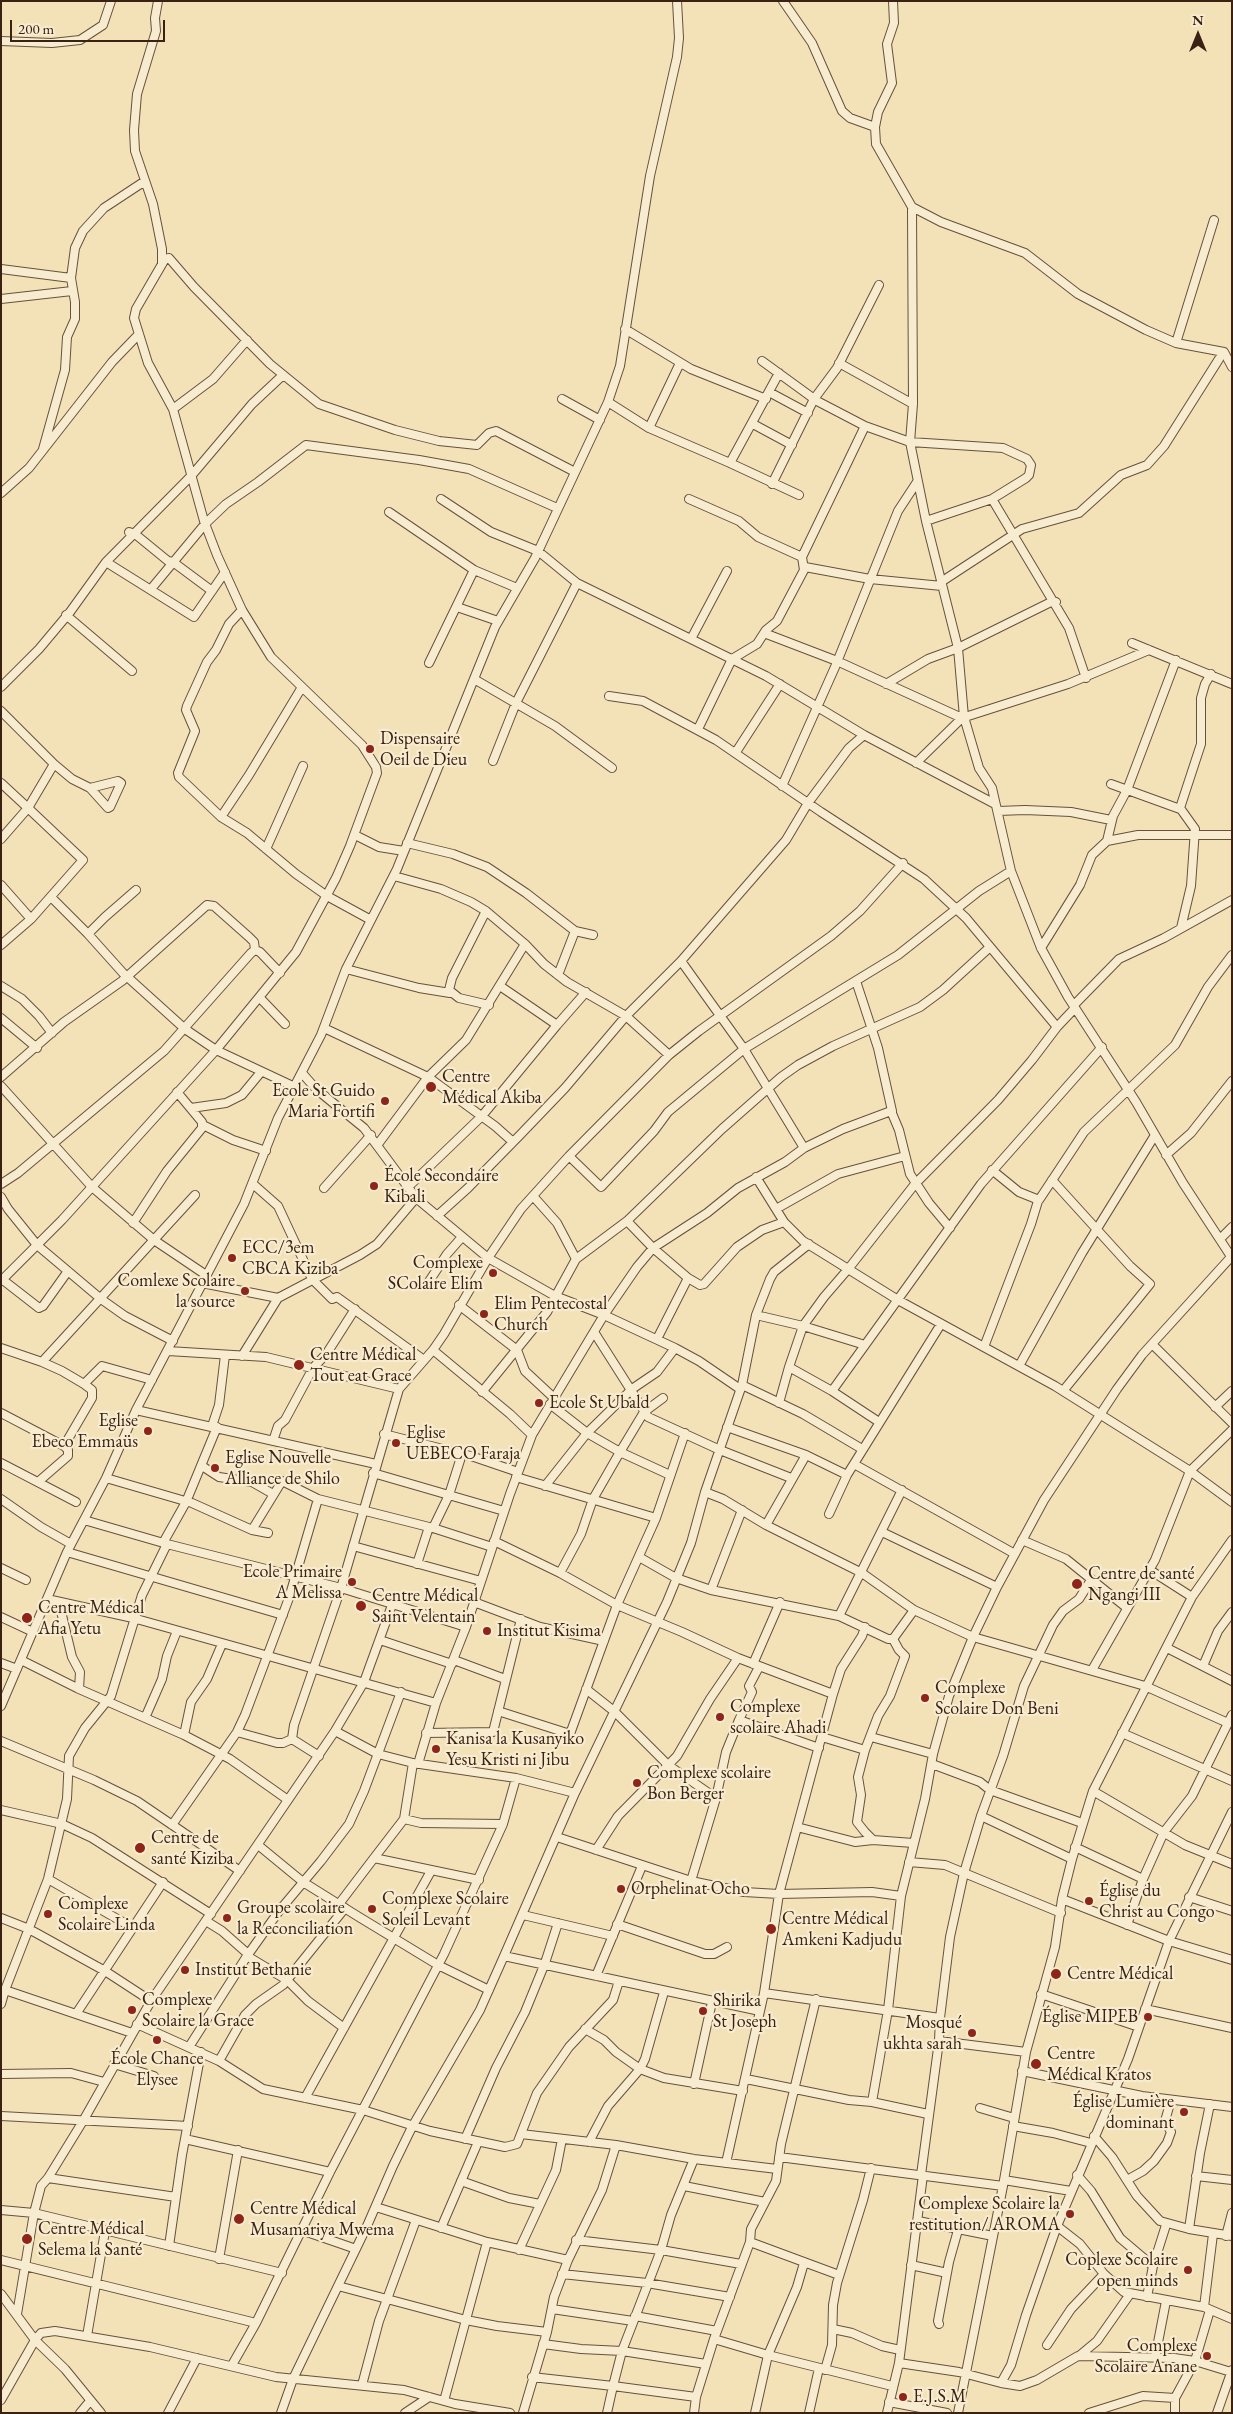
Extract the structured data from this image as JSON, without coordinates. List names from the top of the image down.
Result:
{
  "places": [
    "Dispensaire Oeil de Dieu",
    "Centre Médical Akiba",
    "Ecole St Guido Maria Fortifi",
    "École Secondaire Kibali",
    "ECC/3em CBCA Kiziba",
    "Complexe SColaire Elim",
    "Comlexe Scolaire la source",
    "Elim Pentecostal Church",
    "Centre Médical Tout eat Grace",
    "Ecole St Ubald",
    "Eglise Ebeco Emmaüs",
    "Eglise UEBECO Faraja",
    "Eglise Nouvelle Alliance de Shilo",
    "Ecole Primaire A Melissa",
    "Centre de santé Ngangi III",
    "Centre Médical Saint Velentain",
    "Centre Médical Afia Yetu",
    "Institut Kisima",
    "Complexe Scolaire Don Beni",
    "Complexe scolaire Ahadi",
    "Kanisa la Kusanyiko Yesu Kristi ni Jibu",
    "Complexe scolaire Bon Berger",
    "Centre de santé Kiziba",
    "Orphelinat Ocho",
    "Église du Christ au Congo",
    "Complexe Scolaire Soleil Levant",
    "Complexe Scolaire Linda",
    "Groupe scolaire la Reconciliation",
    "Centre Médical Amkeni Kadjudu",
    "Institut Bethanie",
    "Centre Médical",
    "Complexe Scolaire la Grace",
    "Shirika St Joseph",
    "Église MIPEB",
    "Mosqué ukhta sarah",
    "École Chance Elysee",
    "Centre Médical Kratos",
    "Église Lumière dominant",
    "Complexe Scolaire la restitution/ AROMA",
    "Centre Médical Musamariya Mwema",
    "Centre Médical Selema la Santé",
    "Coplexe Scolaire open minds",
    "Complexe Scolaire Anane",
    "E.J.S.M"
  ],
  "scale_bar": "200 m",
  "north": "top"
}
